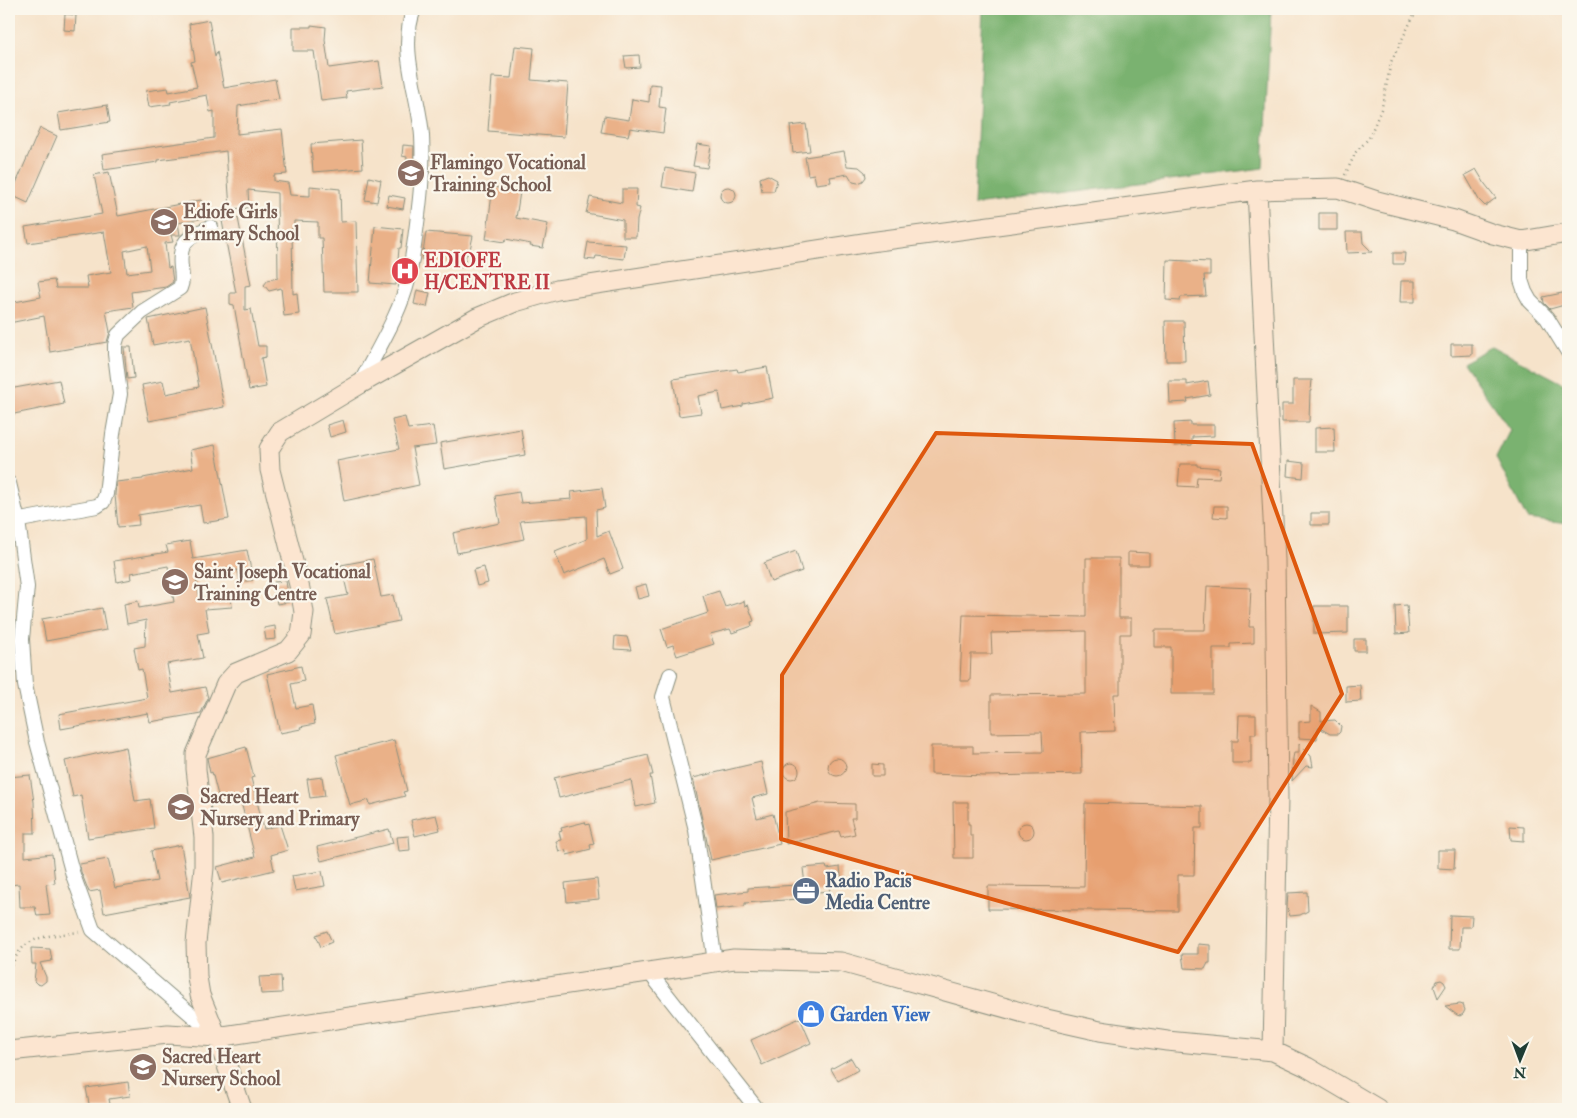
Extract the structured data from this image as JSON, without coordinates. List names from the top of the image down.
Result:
{
  "places": {
    "school or university": [
      "Flamingo Vocational Training School",
      "Ediofe Girls Primary School",
      "Saint Joseph Vocational Training Centre",
      "Sacred Heart Nursery and Primary",
      "Sacred Heart Nursery School"
    ],
    "hospital": ["EDIOFE H/CENTRE II"],
    "office": ["Radio Pacis Media Centre"],
    "shop": ["Garden View"]
  },
  "north": "bottom"
}
